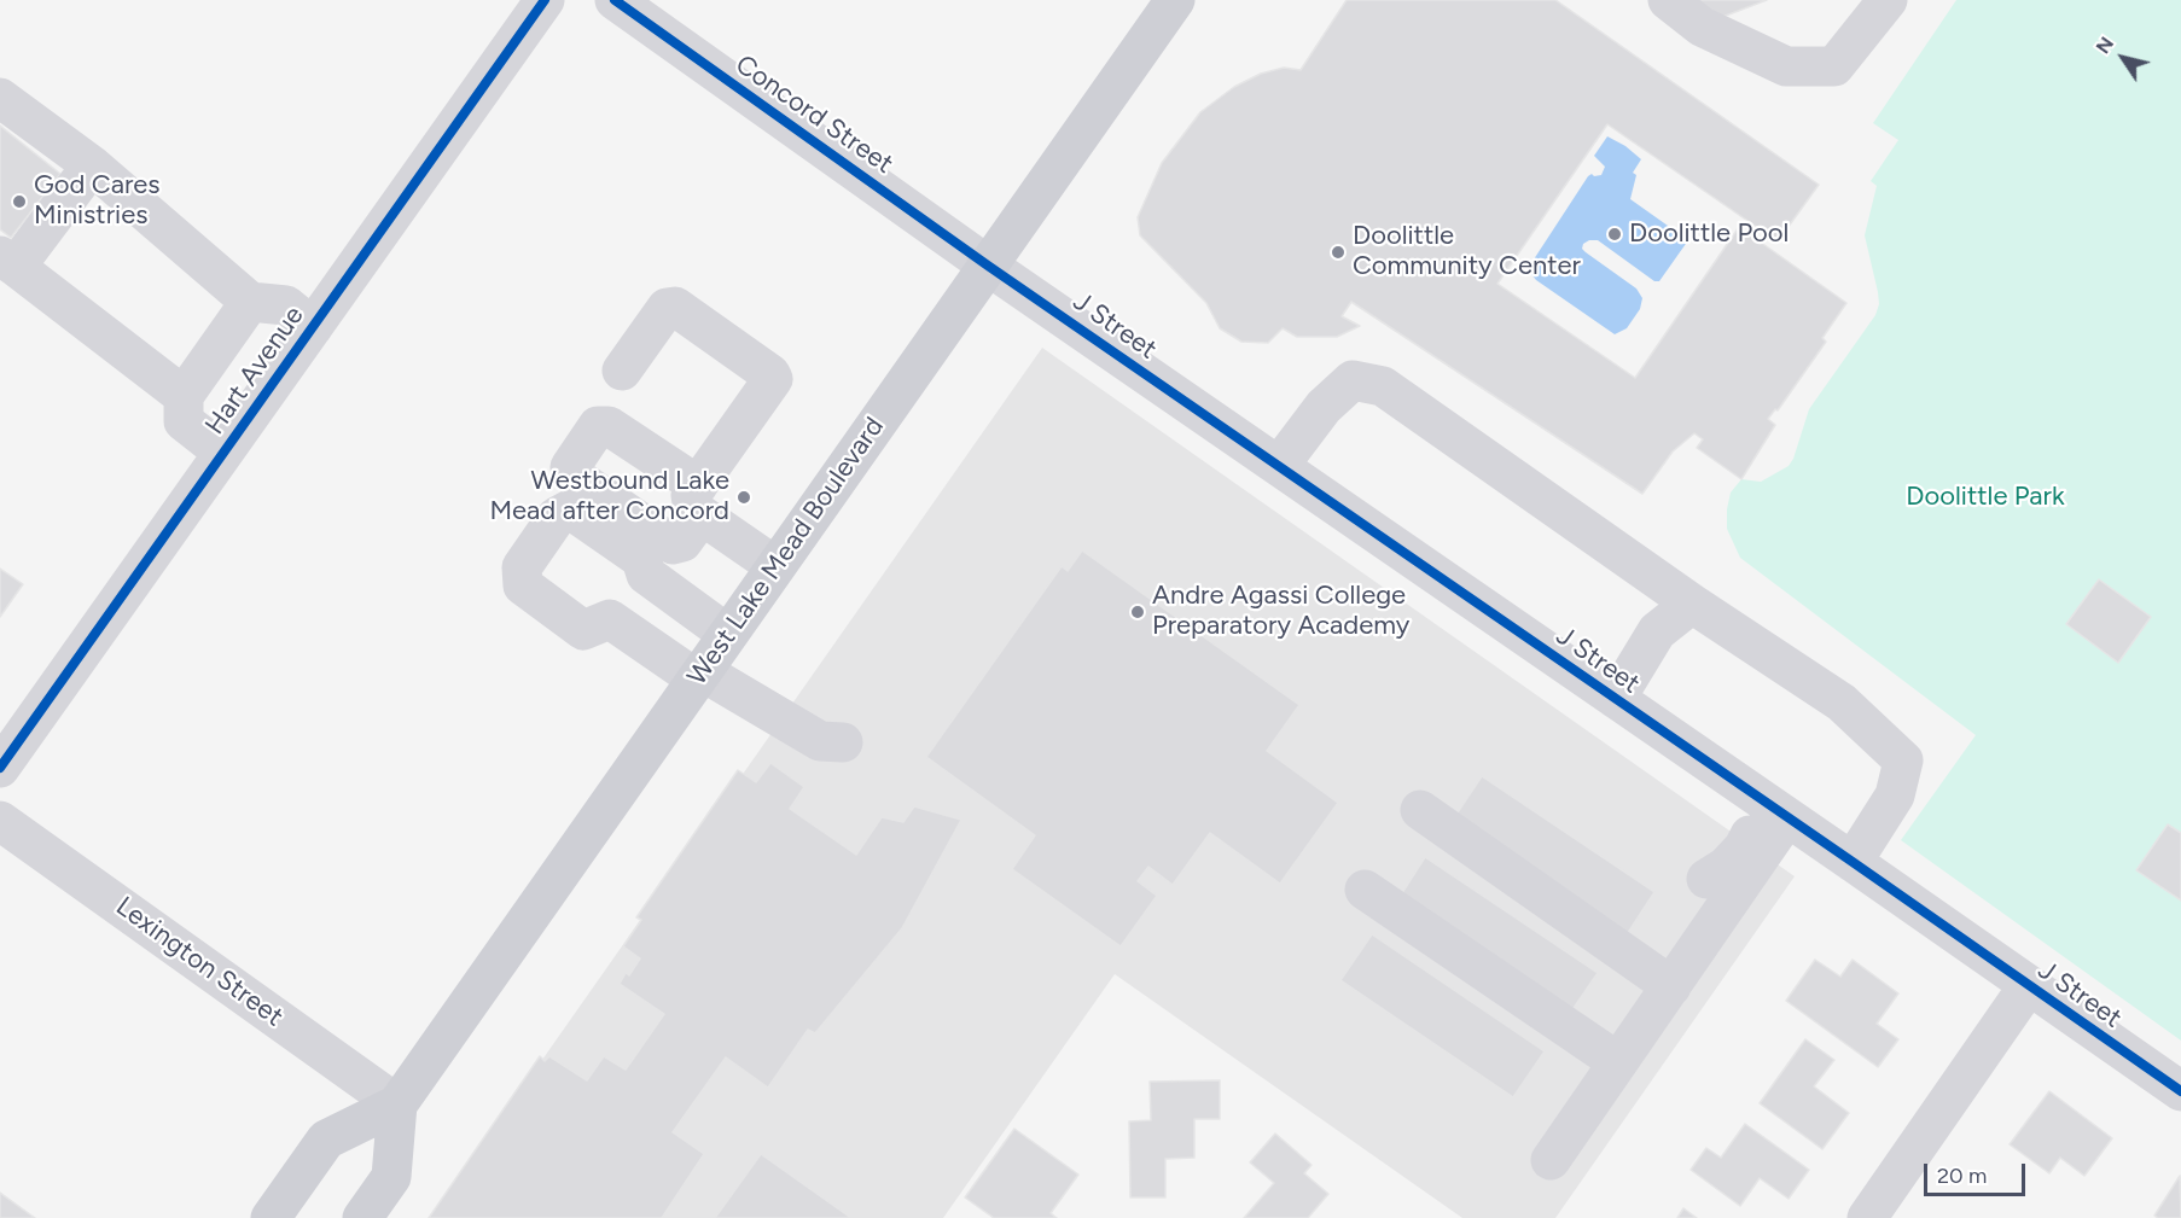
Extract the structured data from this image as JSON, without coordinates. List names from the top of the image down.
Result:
{
  "streets": {
    "main road": ["West Lake Mead Boulevard"],
    "street": [
      "Concord Street",
      "J Street",
      "Hart Avenue",
      "Lexington Street"
    ]
  },
  "crossings": [
    ["Concord Street", "J Street"],
    ["Concord Street", "West Lake Mead Boulevard"],
    ["J Street", "West Lake Mead Boulevard"],
    ["West Lake Mead Boulevard", "Lexington Street"]
  ],
  "parks": ["Doolittle Park"],
  "places": [
    "God Cares Ministries",
    "Doolittle Pool",
    "Doolittle Community Center",
    "Westbound Lake Mead after Concord",
    "Andre Agassi College Preparatory Academy"
  ],
  "scale_bar": "20 m",
  "north": "top left"
}
